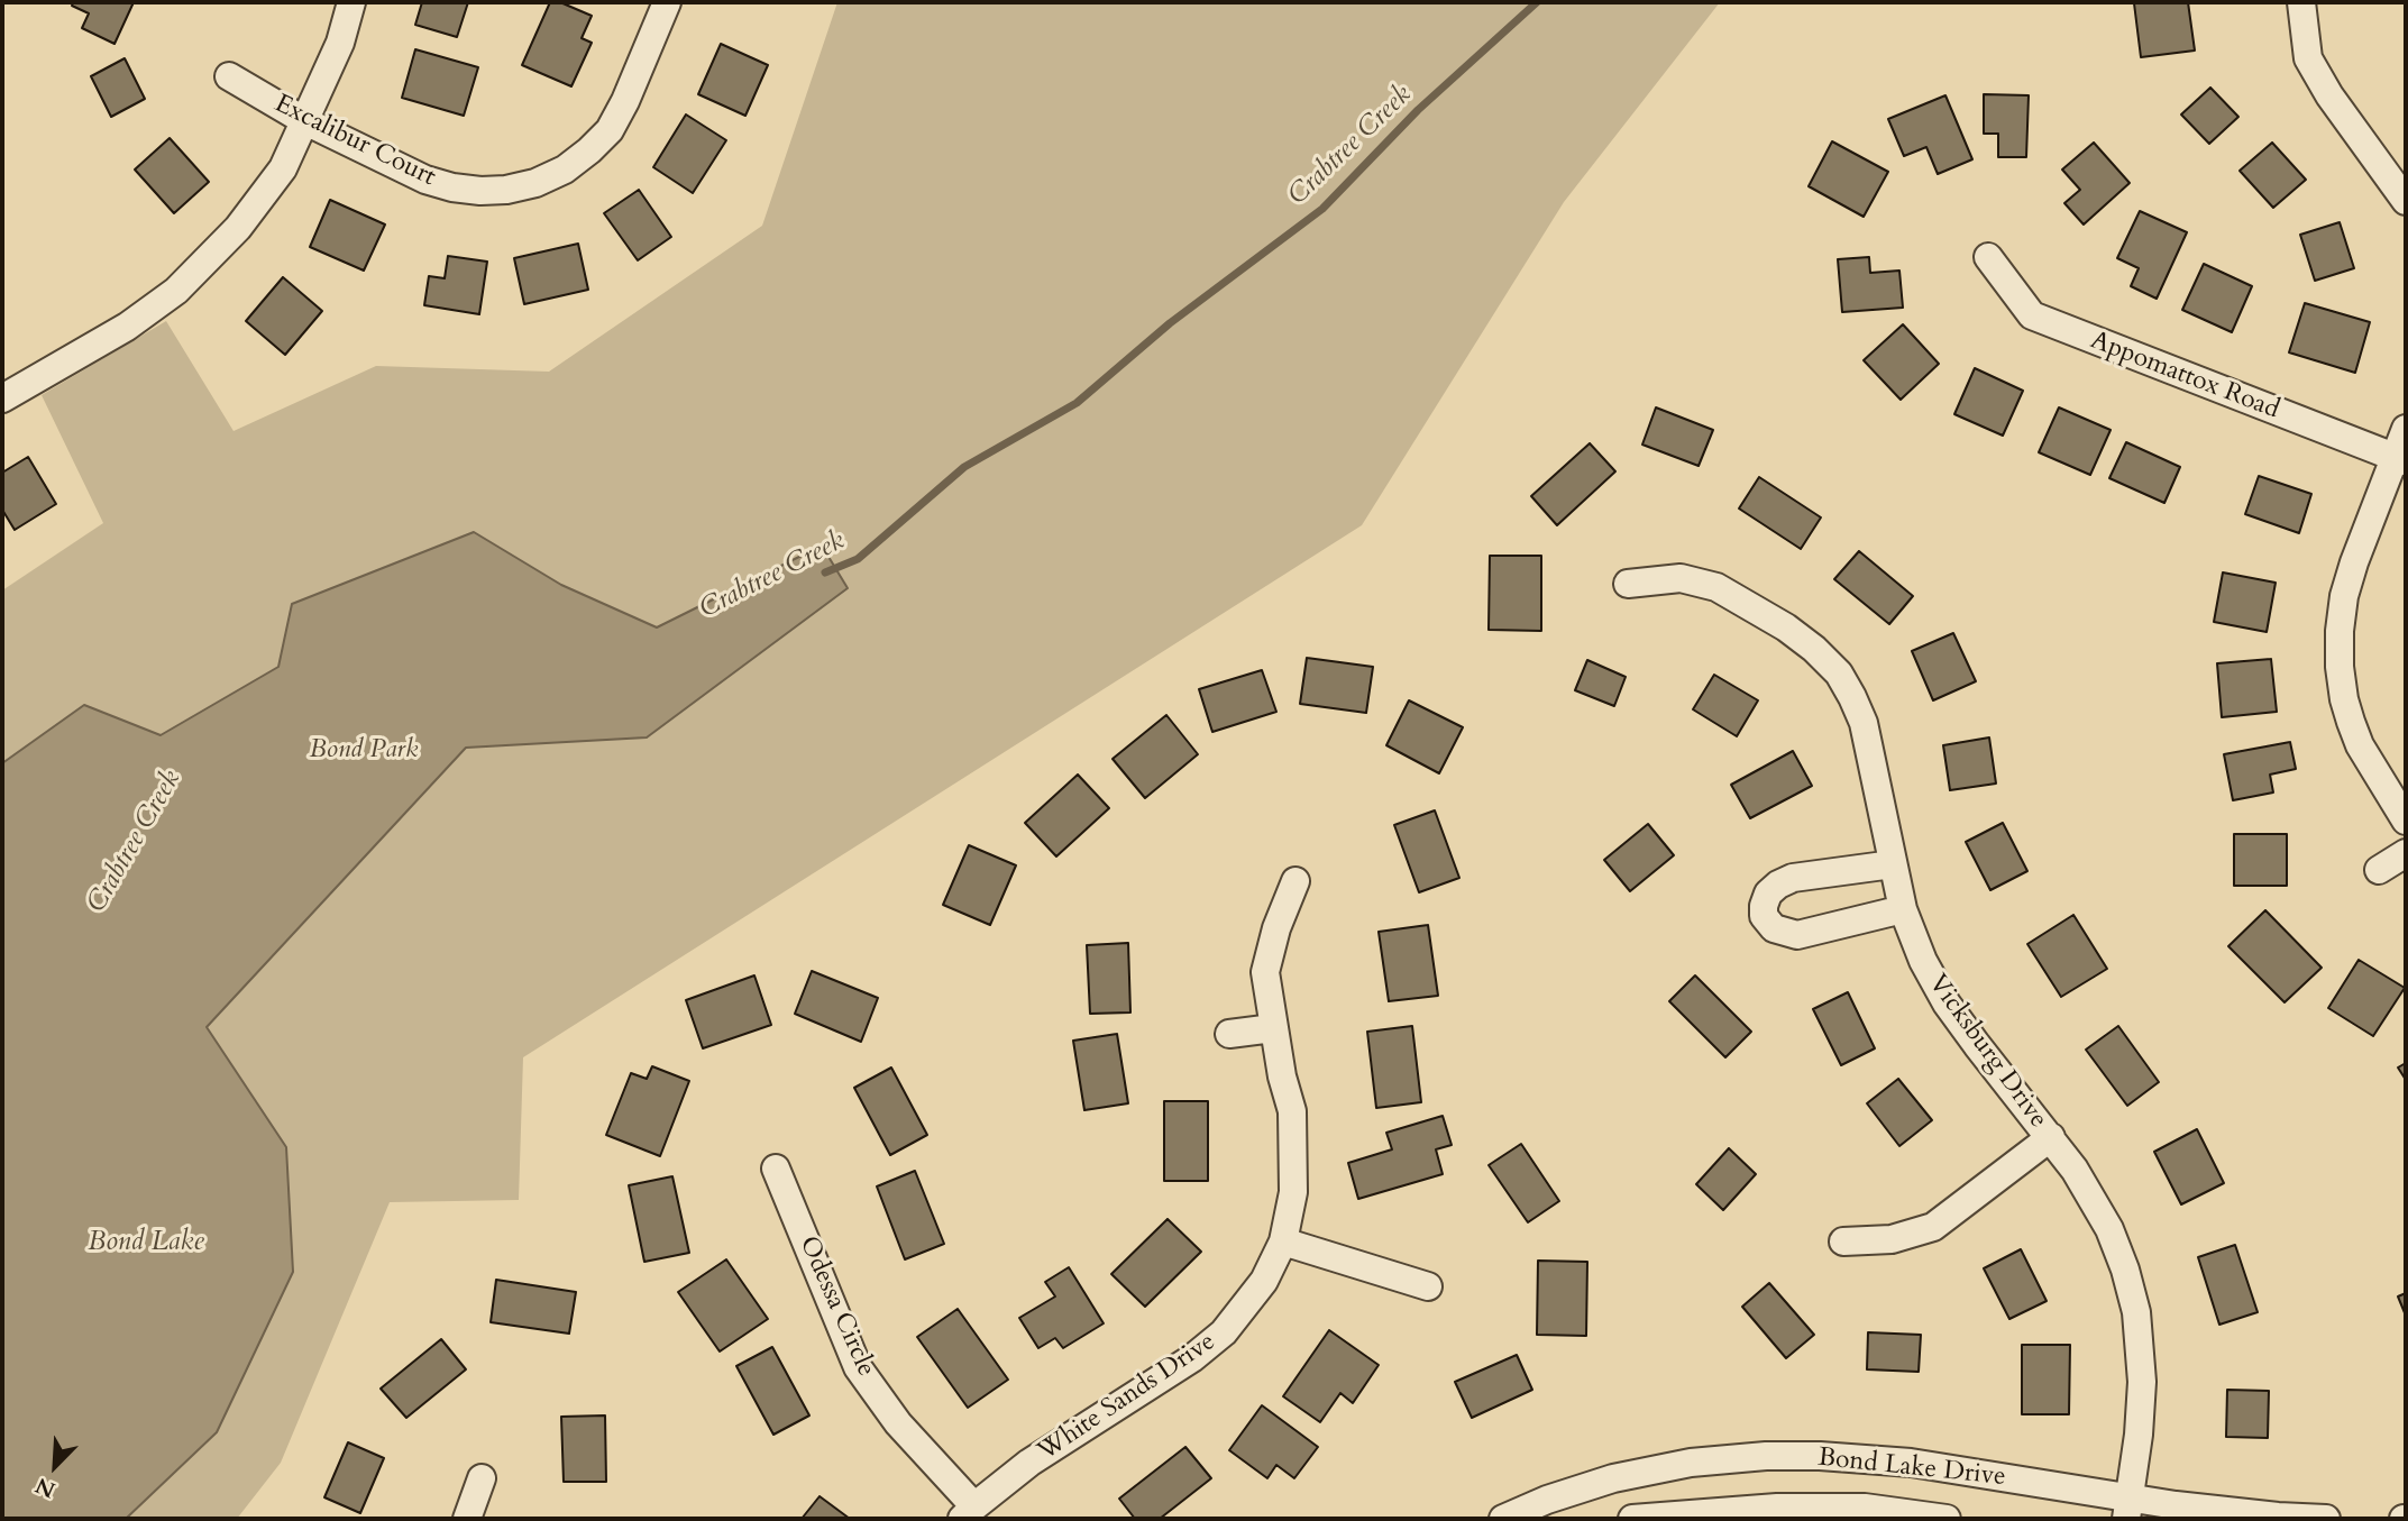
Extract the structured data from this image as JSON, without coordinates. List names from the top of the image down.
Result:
{
  "streets": {
    "street": [
      "Excalibur Court",
      "Appomattox Road",
      "Vicksburg Drive",
      "Odessa Circle",
      "White Sands Drive",
      "Bond Lake Drive"
    ]
  },
  "crossings": [
    ["Vicksburg Drive", "Bond Lake Drive"],
    ["Odessa Circle", "White Sands Drive"]
  ],
  "water": ["Crabtree Creek", "Bond Lake"],
  "parks": ["Bond Park"],
  "north": "bottom left"
}
